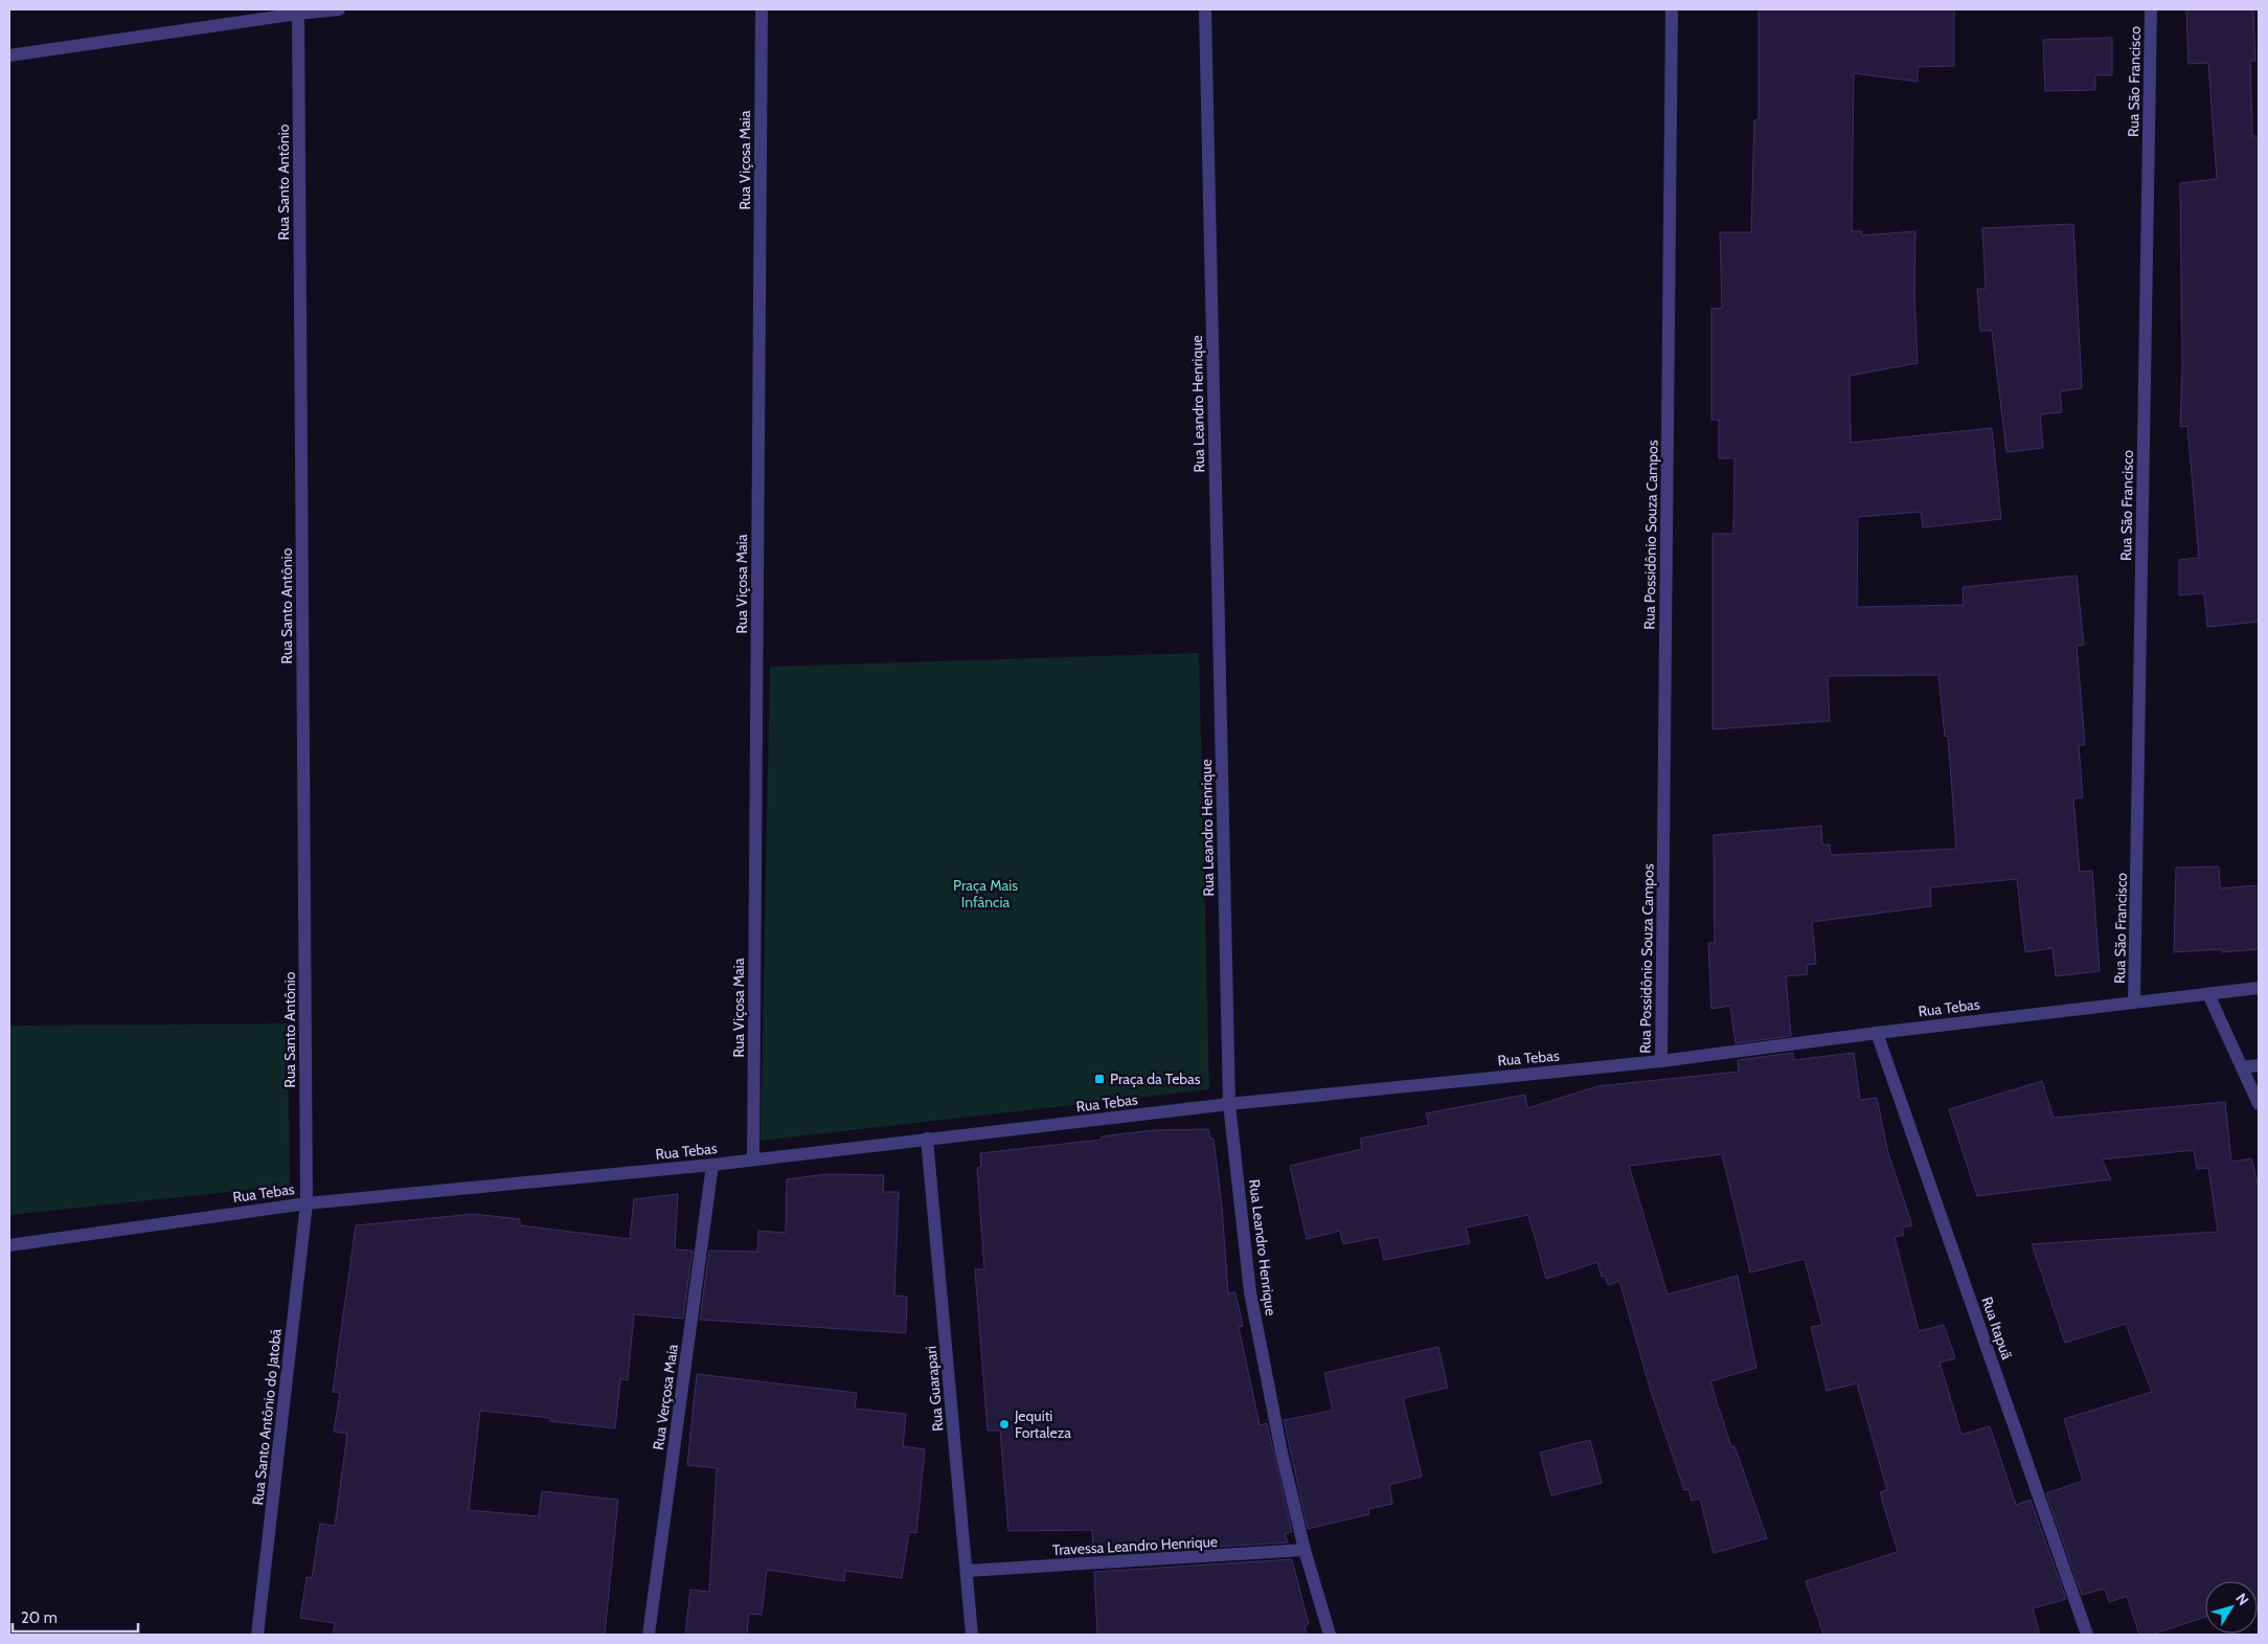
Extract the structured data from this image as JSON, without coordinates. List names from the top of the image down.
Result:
{
  "streets": {
    "street": [
      "Rua São Francisco",
      "Rua Viçosa Maia",
      "Rua Santo Antônio",
      "Rua Leandro Henrique",
      "Rua Possidônio Souza Campos",
      "Rua Tebas",
      "Rua Itapuã",
      "Rua Guarapari",
      "Rua Verçosa Maia",
      "Rua Santo Antônio do Jatobá",
      "Travessa Leandro Henrique"
    ]
  },
  "crossings": [
    ["Rua São Francisco", "Rua Tebas"],
    ["Rua Viçosa Maia", "Rua Tebas"],
    ["Rua Santo Antônio", "Rua Tebas"],
    ["Rua Santo Antônio", "Rua Santo Antônio do Jatobá"],
    ["Rua Leandro Henrique", "Rua Tebas"],
    ["Rua Leandro Henrique", "Travessa Leandro Henrique"],
    ["Rua Possidônio Souza Campos", "Rua Tebas"],
    ["Rua Tebas", "Rua Itapuã"],
    ["Rua Tebas", "Rua Guarapari"],
    ["Rua Tebas", "Rua Verçosa Maia"],
    ["Rua Tebas", "Rua Santo Antônio do Jatobá"],
    ["Rua Guarapari", "Travessa Leandro Henrique"]
  ],
  "parks": ["Praça Mais Infância"],
  "places": {
    "transit": ["Praça da Tebas"],
    "other": ["Jequiti Fortaleza"]
  },
  "scale_bar": "20 m",
  "north": "top right"
}
